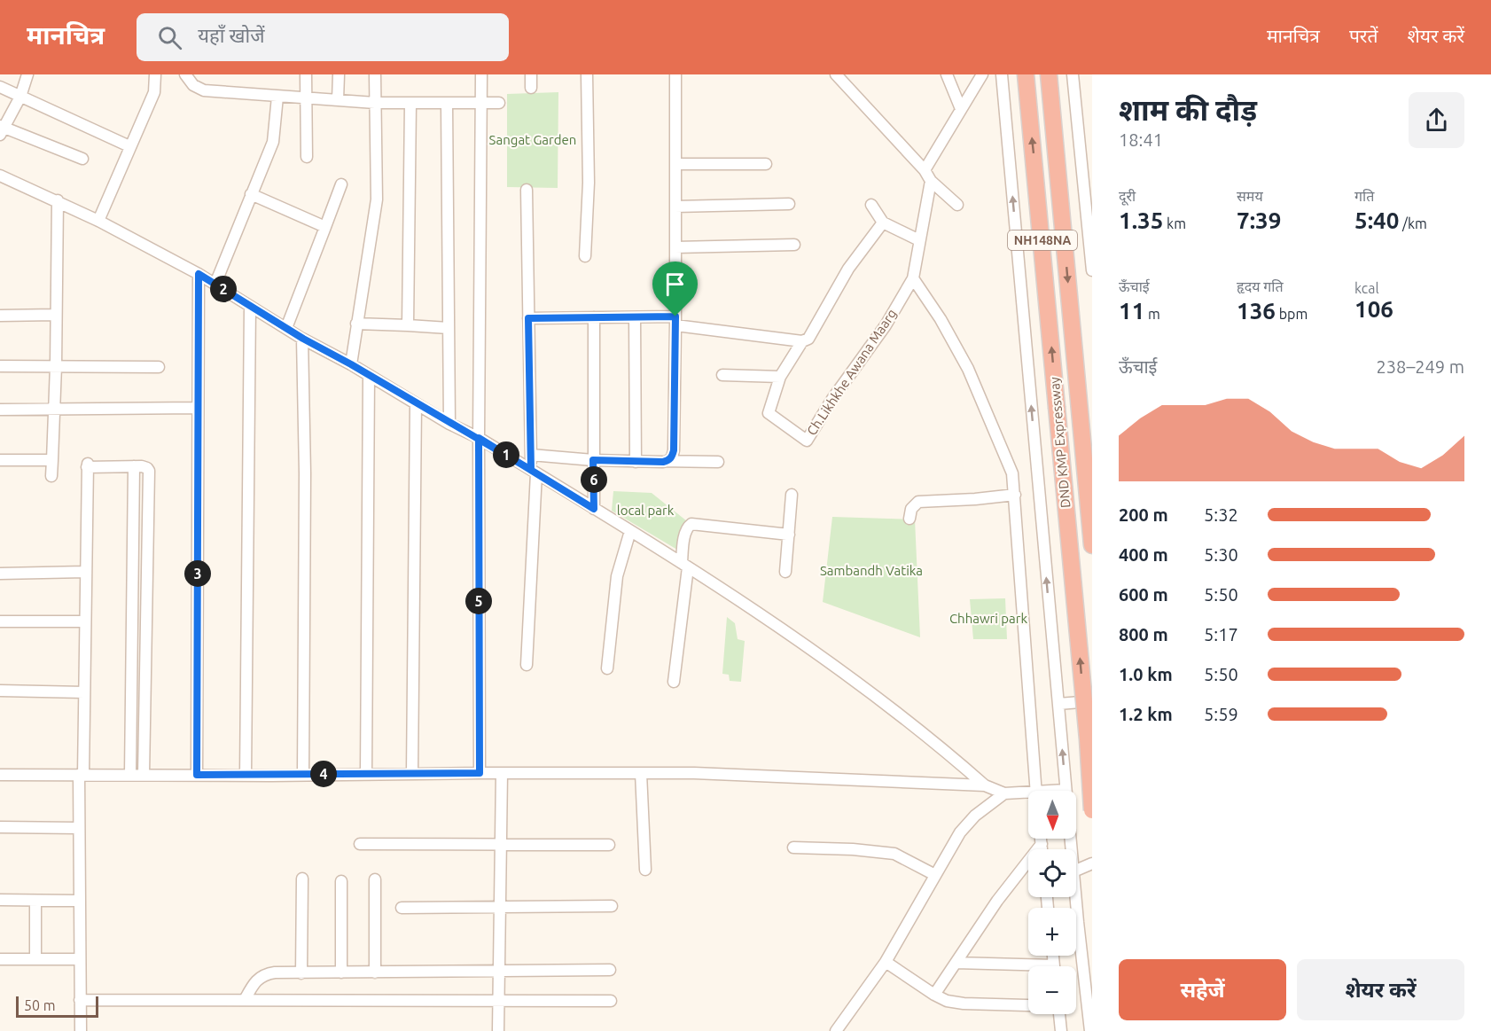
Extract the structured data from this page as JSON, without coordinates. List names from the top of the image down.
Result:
{
  "streets": {
    "highway": ["NH148NA", "DND KMP Expressway"],
    "street": ["Ch.Likhkhe Awana Maarg"]
  },
  "parks": [
    "Sangat Garden",
    "local park",
    "Sambandh Vatika",
    "Chhawri park"
  ],
  "scale_bar": "50 m",
  "north": "bottom",
  "page": {
    "header": "मानचित्र",
    "search": "यहाँ खोजें",
    "nav": ["मानचित्र", "परतें", "शेयर करें"],
    "heading": ["शाम की दौड़", "18:41"],
    "stats": [
      ["दूरी", "1.35 km"],
      ["समय", "7:39"],
      ["गति", "5:40 /km"],
      ["ऊँचाई", "11 m"],
      ["हृदय गति", "136 bpm"],
      ["kcal", "106"]
    ],
    "pins": [
      "2",
      "1",
      "6",
      "3",
      "5",
      "4"
    ],
    "chart": ["ऊँचाई", "238–249 m"],
    "list": [
      {
        "name": "200 m",
        "note": "5:32"
      },
      {
        "name": "400 m",
        "note": "5:30"
      },
      {
        "name": "600 m",
        "note": "5:50"
      },
      {
        "name": "800 m",
        "note": "5:17"
      },
      {
        "name": "1.0 km",
        "note": "5:50"
      },
      {
        "name": "1.2 km",
        "note": "5:59"
      }
    ],
    "map_buttons": ["+", "−"],
    "buttons": ["सहेजें", "शेयर करें"],
    "scale": "50 m"
  }
}
